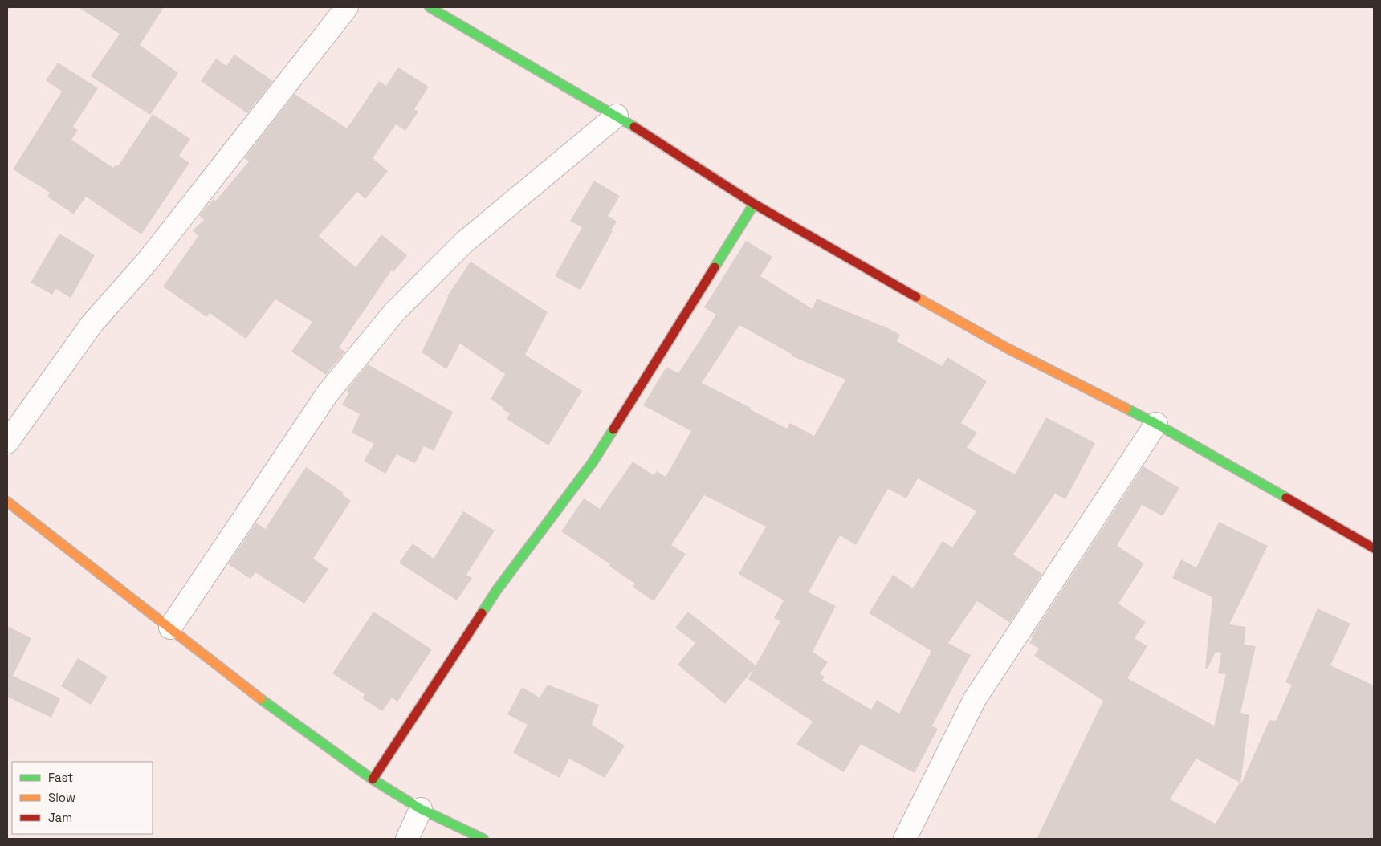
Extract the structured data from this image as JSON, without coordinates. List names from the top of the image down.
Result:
{
  "legend": ["Fast", "Slow", "Jam"]
}
